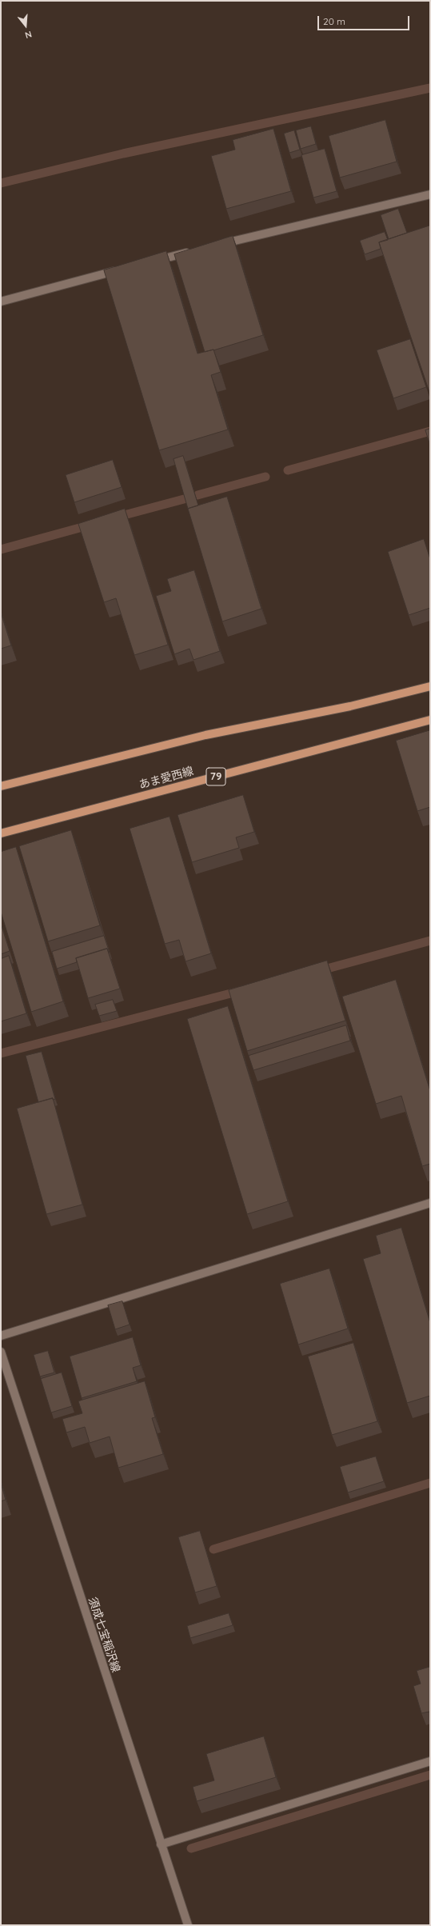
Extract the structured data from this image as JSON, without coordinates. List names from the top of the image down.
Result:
{
  "streets": {
    "main road": ["79", "あま愛西線"],
    "street": ["須成七宝稲沢線"]
  },
  "scale_bar": "20 m",
  "north": "bottom"
}
